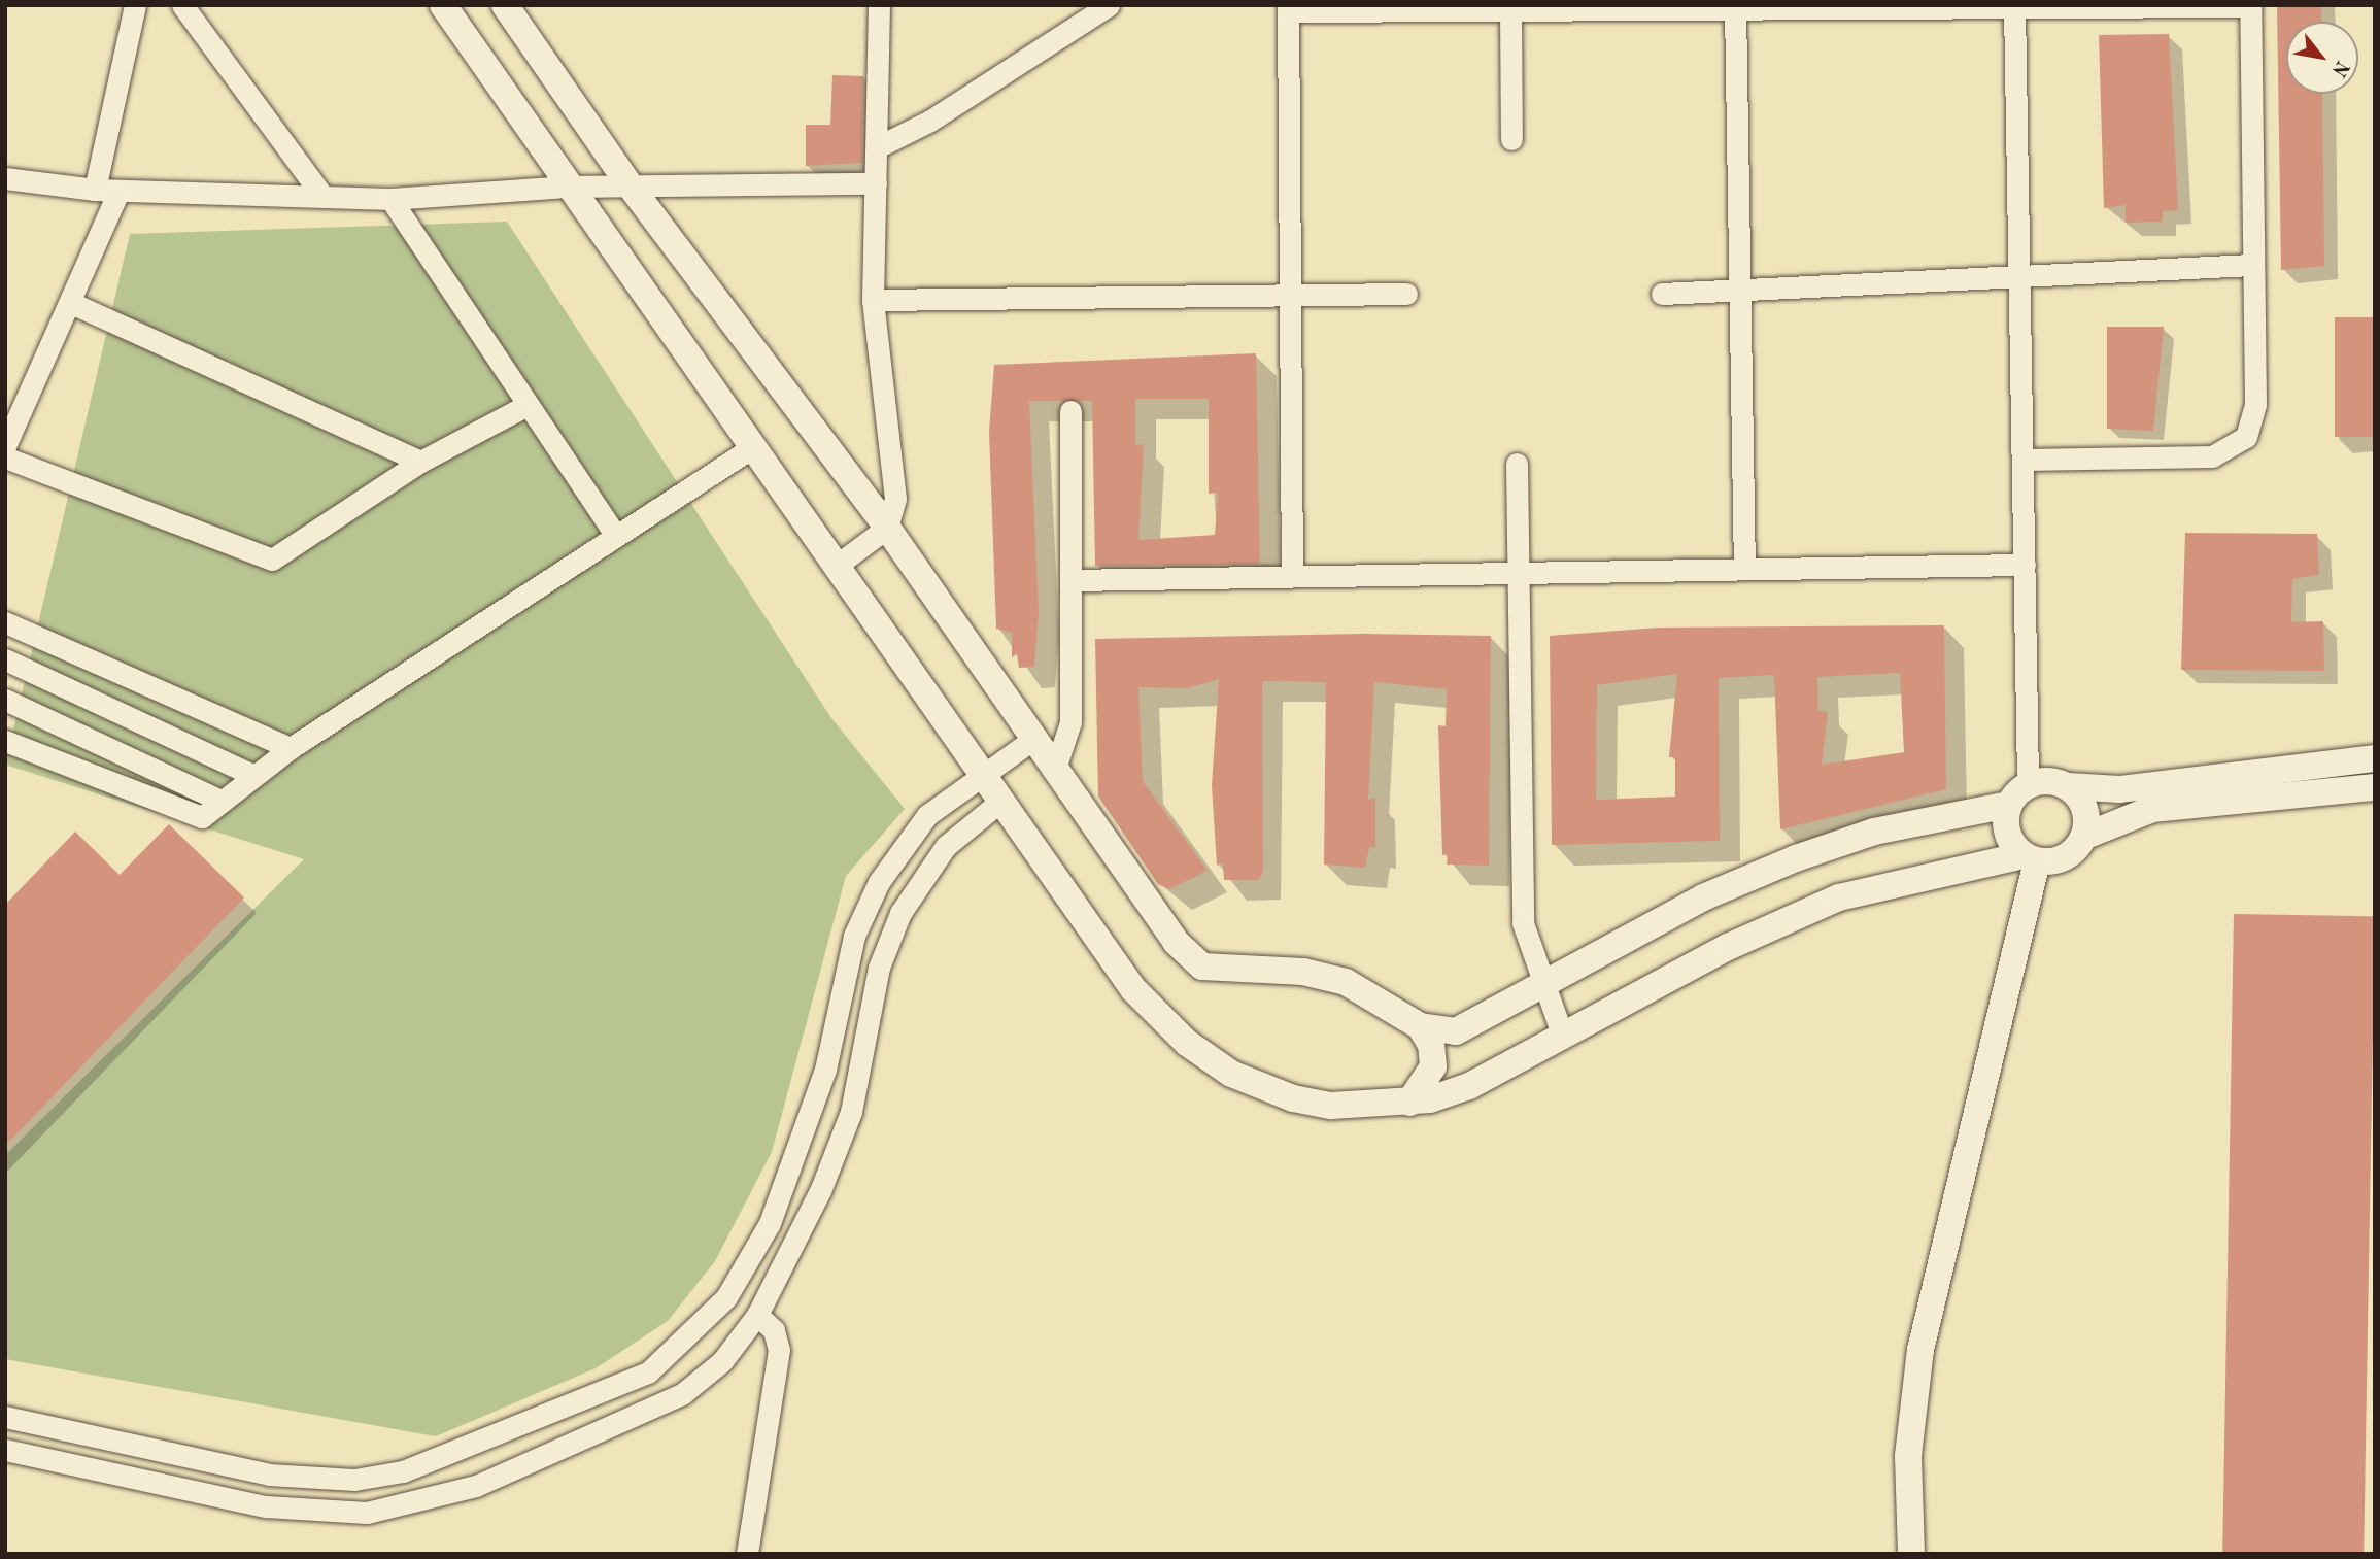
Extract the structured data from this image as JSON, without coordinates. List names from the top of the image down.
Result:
{
  "north": "bottom right"
}
